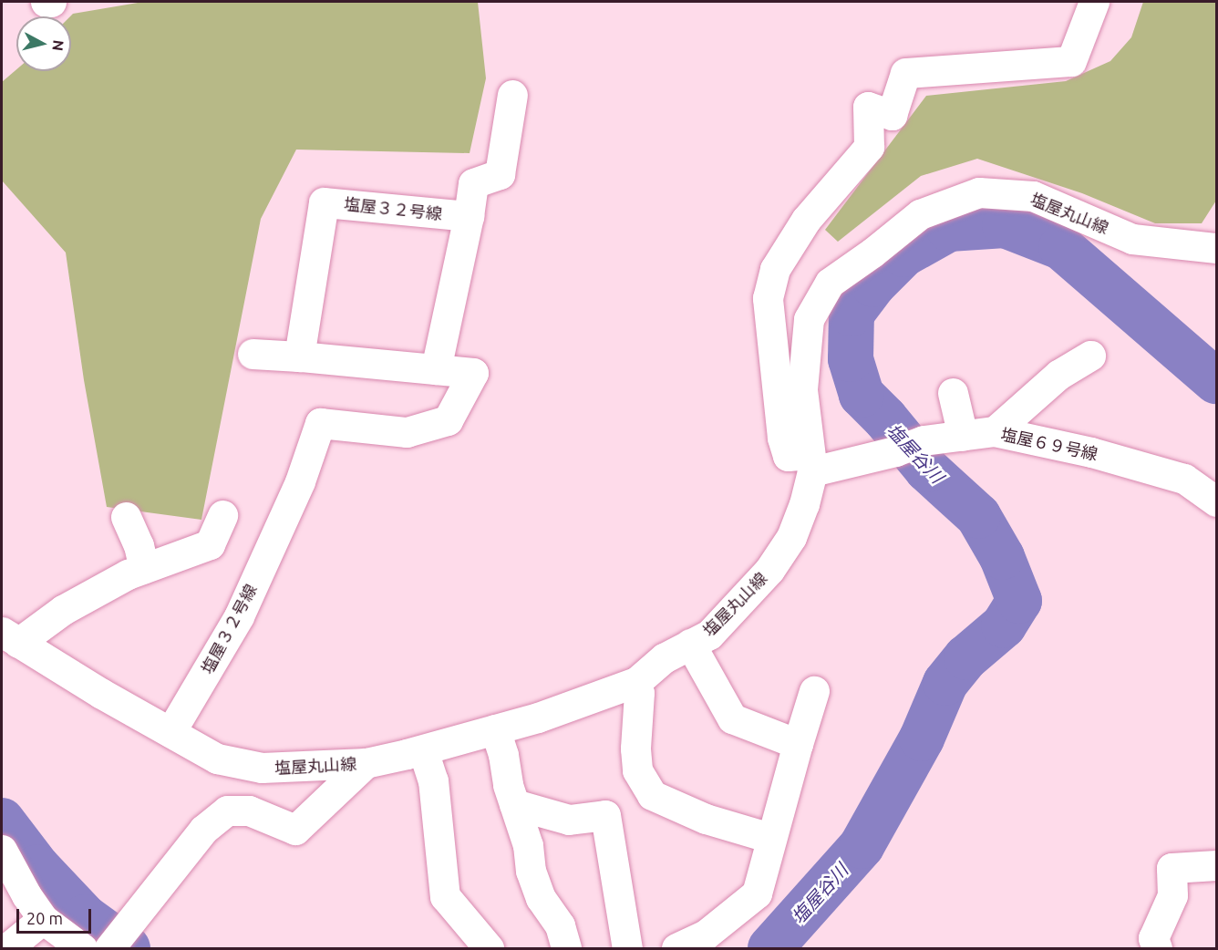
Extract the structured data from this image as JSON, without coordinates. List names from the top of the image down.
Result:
{
  "streets": {
    "street": ["塩屋３２号線", "塩屋丸山線", "塩屋６９号線"]
  },
  "crossings": [
    ["塩屋３２号線", "塩屋丸山線"],
    ["塩屋丸山線", "塩屋６９号線"]
  ],
  "water": ["塩屋谷川"],
  "scale_bar": "20 m",
  "north": "right"
}
